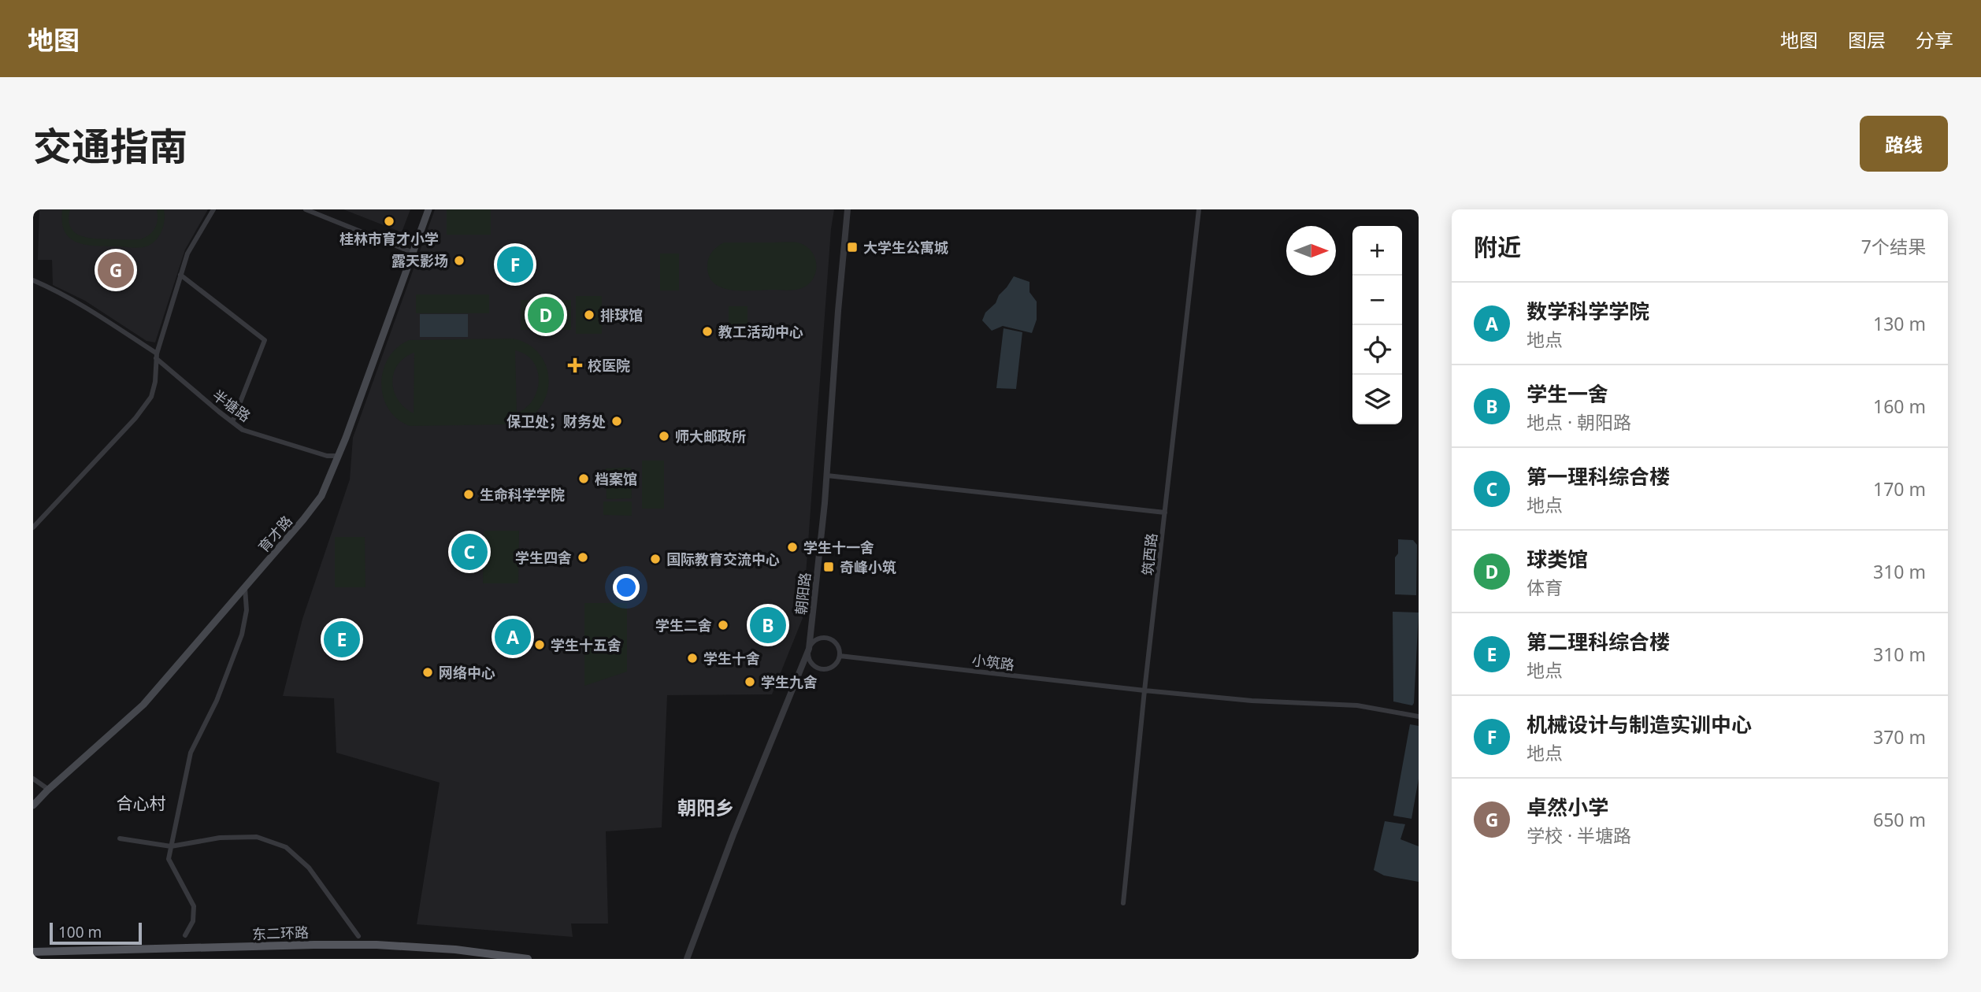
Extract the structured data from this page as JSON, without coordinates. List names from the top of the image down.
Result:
{
  "streets": {
    "main road": ["育才路", "东二环路"],
    "street": [
      "半塘路",
      "筑西路",
      "朝阳路",
      "小筑路"
    ]
  },
  "crossings": [
    ["半塘路", "育才路"],
    ["筑西路", "小筑路"],
    ["朝阳路", "小筑路"]
  ],
  "districts": ["合心村", "朝阳乡"],
  "places": {
    "other": [
      "桂林市育才小学",
      "露天影场",
      "排球馆",
      "教工活动中心",
      "保卫处；财务处",
      "师大邮政所",
      "档案馆",
      "生命科学学院",
      "学生十一舍",
      "学生四舍",
      "国际教育交流中心",
      "学生二舍",
      "学生十五舍",
      "学生十舍",
      "网络中心",
      "学生九舍"
    ],
    "transit": ["大学生公寓城", "奇峰小筑"],
    "health": ["校医院"]
  },
  "scale_bar": "100 m",
  "north": "right",
  "page": {
    "header": "地图",
    "nav": ["地图", "图层", "分享"],
    "title": "交通指南",
    "buttons": "路线",
    "heading": ["附近", "7个结果"],
    "map_buttons": ["+", "−"],
    "pins": [
      "F",
      "G",
      "D",
      "C",
      "B",
      "A",
      "E"
    ],
    "list": [
      {
        "mark": "A",
        "name": "数学科学学院",
        "note": "地点",
        "value": "130 m"
      },
      {
        "mark": "B",
        "name": "学生一舍",
        "note": "地点 · 朝阳路",
        "value": "160 m"
      },
      {
        "mark": "C",
        "name": "第一理科综合楼",
        "note": "地点",
        "value": "170 m"
      },
      {
        "mark": "D",
        "name": "球类馆",
        "note": "体育",
        "value": "310 m"
      },
      {
        "mark": "E",
        "name": "第二理科综合楼",
        "note": "地点",
        "value": "310 m"
      },
      {
        "mark": "F",
        "name": "机械设计与制造实训中心",
        "note": "地点",
        "value": "370 m"
      },
      {
        "mark": "G",
        "name": "卓然小学",
        "note": "学校 · 半塘路",
        "value": "650 m"
      }
    ],
    "scale": "100 m"
  }
}
